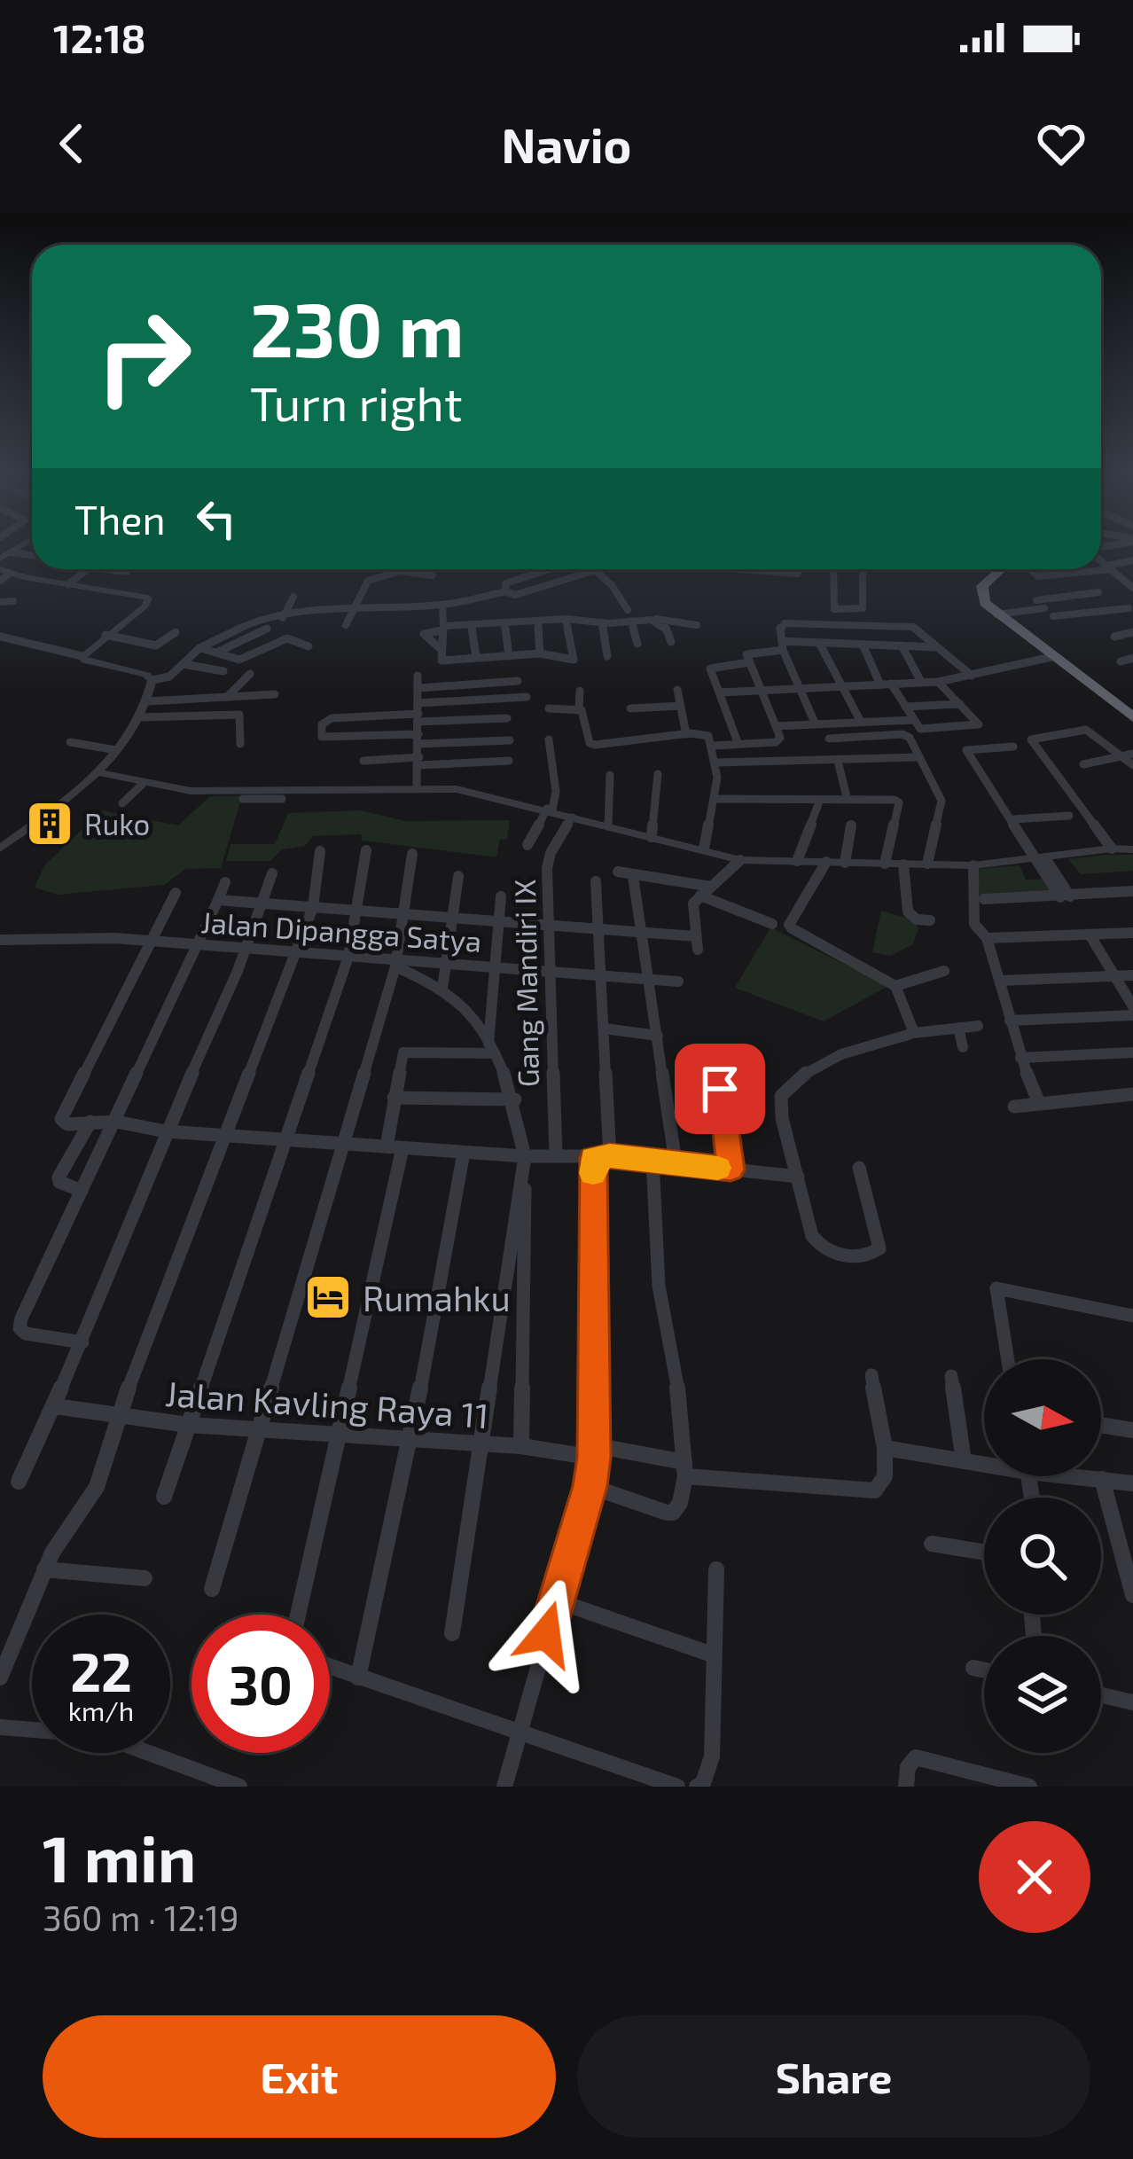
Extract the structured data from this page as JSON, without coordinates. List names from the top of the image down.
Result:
{
  "streets": {
    "street": ["Jalan Dipangga Satya", "Gang Mandiri IX", "Jalan Kavling Raya 11"]
  },
  "crossings": [
    ["Jalan Dipangga Satya", "Gang Mandiri IX"]
  ],
  "places": {
    "building": ["Ruko"],
    "hotel": ["Rumahku"]
  },
  "north": "right",
  "page": {
    "status": "12:18",
    "header": "Navio",
    "turn": ["230 m", "Turn right"],
    "then": "Then",
    "speed": "22 km/h",
    "limit": "30",
    "heading": ["1 min", "360 m · 12:19"],
    "buttons": ["Exit", "Share"]
  }
}
